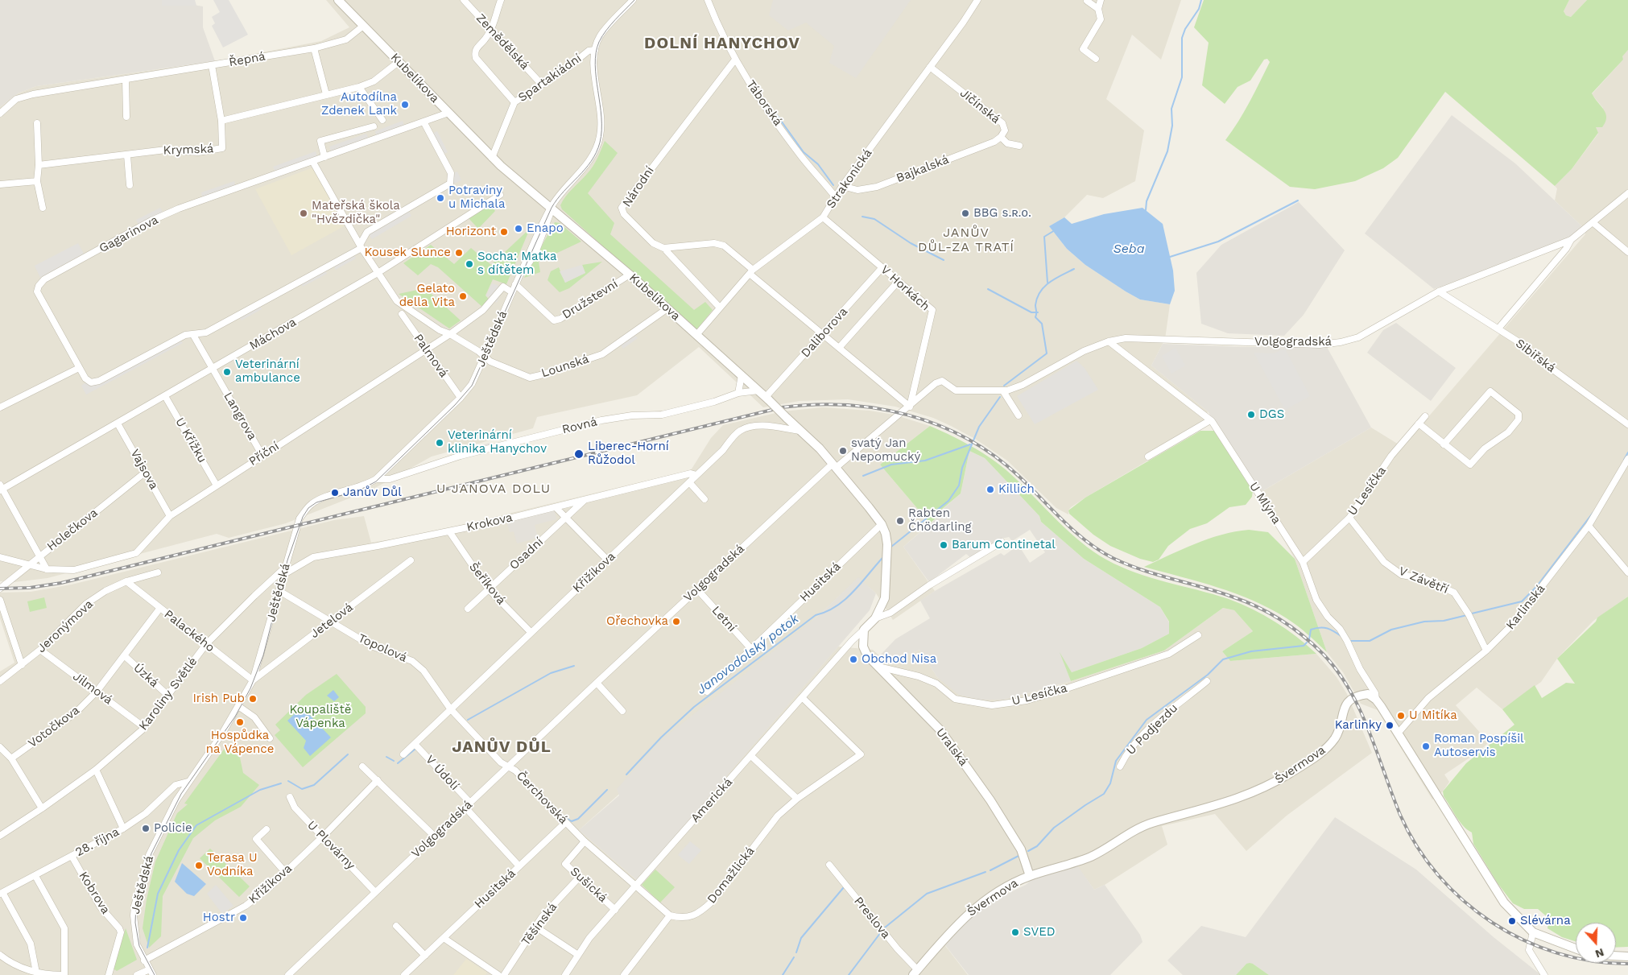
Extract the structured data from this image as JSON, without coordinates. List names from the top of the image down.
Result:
{
  "streets": {
    "street": [
      "Zemědělská",
      "Řepná",
      "Kubelíkova",
      "Spartakiádní",
      "Táborská",
      "Jičínská",
      "Krymská",
      "Bajkalská",
      "Strakonická",
      "Národní",
      "Gagarinova",
      "V Horkách",
      "Družstevní",
      "Daliborova",
      "Máchova",
      "Ještědská",
      "Volgogradská",
      "Palmová",
      "Sibiřská",
      "Lounská",
      "Langrova",
      "Rovná",
      "U Křížku",
      "Příční",
      "Vajsova",
      "U Lesíčka",
      "U Mlýna",
      "Krokova",
      "Holečkova",
      "Osadní",
      "Křižíkova",
      "V Závětří",
      "Husitská",
      "Šeříková",
      "Karlinská",
      "Letní",
      "Jetelová",
      "Jeronýmova",
      "Palackého",
      "Topolová",
      "Úzká",
      "Jilmová",
      "Karoliny Světlé",
      "Votočkova",
      "U Podjezdu",
      "Uralská",
      "Švermova",
      "V Údolí",
      "Čerchovská",
      "Americká",
      "28. října",
      "U Plovárny",
      "Domažlická",
      "Sušická",
      "Kobrova",
      "Preslova",
      "Těšínská"
    ]
  },
  "crossings": [
    ["Zemědělská", "Spartakiádní"],
    ["Řepná", "Kubelíkova"],
    ["Řepná", "Krymská"],
    ["Kubelíkova", "Spartakiádní"],
    ["Kubelíkova", "Strakonická"],
    ["Kubelíkova", "Gagarinova"],
    ["Kubelíkova", "Družstevní"],
    ["Kubelíkova", "Daliborova"],
    ["Kubelíkova", "Ještědská"],
    ["Kubelíkova", "Volgogradská"],
    ["Kubelíkova", "Lounská"],
    ["Kubelíkova", "Rovná"],
    ["Kubelíkova", "Křižíkova"],
    ["Kubelíkova", "Husitská"],
    ["Kubelíkova", "Uralská"],
    ["Kubelíkova", "Americká"],
    ["Spartakiádní", "Ještědská"],
    ["Táborská", "Strakonická"],
    ["Táborská", "Národní"],
    ["Jičínská", "Bajkalská"],
    ["Jičínská", "Strakonická"],
    ["Bajkalská", "Strakonická"],
    ["Strakonická", "Národní"],
    ["Strakonická", "V Horkách"],
    ["Národní", "V Horkách"],
    ["Národní", "Daliborova"],
    ["Národní", "Volgogradská"],
    ["Gagarinova", "Langrova"],
    ["V Horkách", "Daliborova"],
    ["V Horkách", "Volgogradská"],
    ["Družstevní", "Ještědská"],
    ["Máchova", "Lounská"],
    ["Máchova", "Langrova"],
    ["Máchova", "U Křížku"],
    ["Máchova", "Vajsova"],
    ["Ještědská", "Palmová"],
    ["Ještědská", "Lounská"],
    ["Ještědská", "Rovná"],
    ["Ještědská", "Příční"],
    ["Ještědská", "Krokova"],
    ["Ještědská", "Křižíkova"],
    ["Ještědská", "Jetelová"],
    ["Ještědská", "Palackého"],
    ["Ještědská", "Topolová"],
    ["Ještědská", "Karoliny Světlé"],
    ["Ještědská", "28. října"],
    ["Volgogradská", "Sibiřská"],
    ["Volgogradská", "U Mlýna"],
    ["Volgogradská", "Letní"],
    ["Volgogradská", "V Údolí"],
    ["Volgogradská", "Čerchovská"],
    ["Volgogradská", "U Plovárny"],
    ["Palmová", "Příční"],
    ["Lounská", "Příční"],
    ["Langrova", "Příční"],
    ["U Křížku", "Příční"],
    ["Příční", "Vajsova"],
    ["Příční", "Holečkova"],
    ["Vajsova", "Holečkova"],
    ["U Lesíčka", "U Mlýna"],
    ["U Lesíčka", "V Závětří"],
    ["U Lesíčka", "Uralská"],
    ["U Mlýna", "Švermova"],
    ["Krokova", "Osadní"],
    ["Krokova", "Křižíkova"],
    ["Krokova", "Šeříková"],
    ["Osadní", "Šeříková"],
    ["Křižíkova", "Šeříková"],
    ["Křižíkova", "Topolová"],
    ["Křižíkova", "V Údolí"],
    ["Křižíkova", "Čerchovská"],
    ["Křižíkova", "U Plovárny"],
    ["V Závětří", "Karlinská"],
    ["Husitská", "Letní"],
    ["Husitská", "V Údolí"],
    ["Husitská", "Čerchovská"],
    ["Jetelová", "Palackého"],
    ["Jetelová", "Topolová"],
    ["Jeronýmova", "Palackého"],
    ["Jeronýmova", "Jilmová"],
    ["Palackého", "Karoliny Světlé"],
    ["Palackého", "Votočkova"],
    ["Topolová", "Čerchovská"],
    ["Úzká", "Karoliny Světlé"],
    ["Úzká", "Votočkova"],
    ["Jilmová", "Karoliny Světlé"],
    ["Jilmová", "Votočkova"],
    ["Uralská", "Švermova"],
    ["Uralská", "Americká"],
    ["Švermova", "Preslova"],
    ["Čerchovská", "Americká"],
    ["Čerchovská", "Sušická"],
    ["Americká", "Domažlická"],
    ["Americká", "Sušická"],
    ["28. října", "Kobrova"],
    ["Sušická", "Těšínská"]
  ],
  "districts": [
    "DOLNÍ HANYCHOV",
    "JANŮV DŮL-ZA TRATÍ",
    "U JANOVA DOLU",
    "JANŮV DŮL"
  ],
  "water": ["Seba", "Janovodolský potok"],
  "parks": ["Koupaliště Vápenka"],
  "places": [
    "Autodílna Zdenek Lank",
    "Potraviny u Michala",
    "Mateřská škola \"Hvězdička\"",
    "BBG s.ʀ.ᴏ.",
    "Enapo",
    "Horizont",
    "Kousek Slunce",
    "Socha: Matka s dítětem",
    "Gelato della Vita",
    "Veterinární ambulance",
    "DGS",
    "Veterinární klinika Hanychov",
    "svatý Jan Nepomucký",
    "Liberec-Horní Růžodol",
    "Killich",
    "Janův Důl",
    "Rabten Čhödarling",
    "Barum Continetal",
    "Ořechovka",
    "Obchod Nisa",
    "Irish Pub",
    "U Mitíka",
    "Hospůdka na Vápence",
    "Karlinky",
    "Roman Pospíšil Autoservis",
    "Policie",
    "Terasa U Vodníka",
    "Hostr",
    "Slévárna",
    "SVED"
  ],
  "north": "bottom"
}
